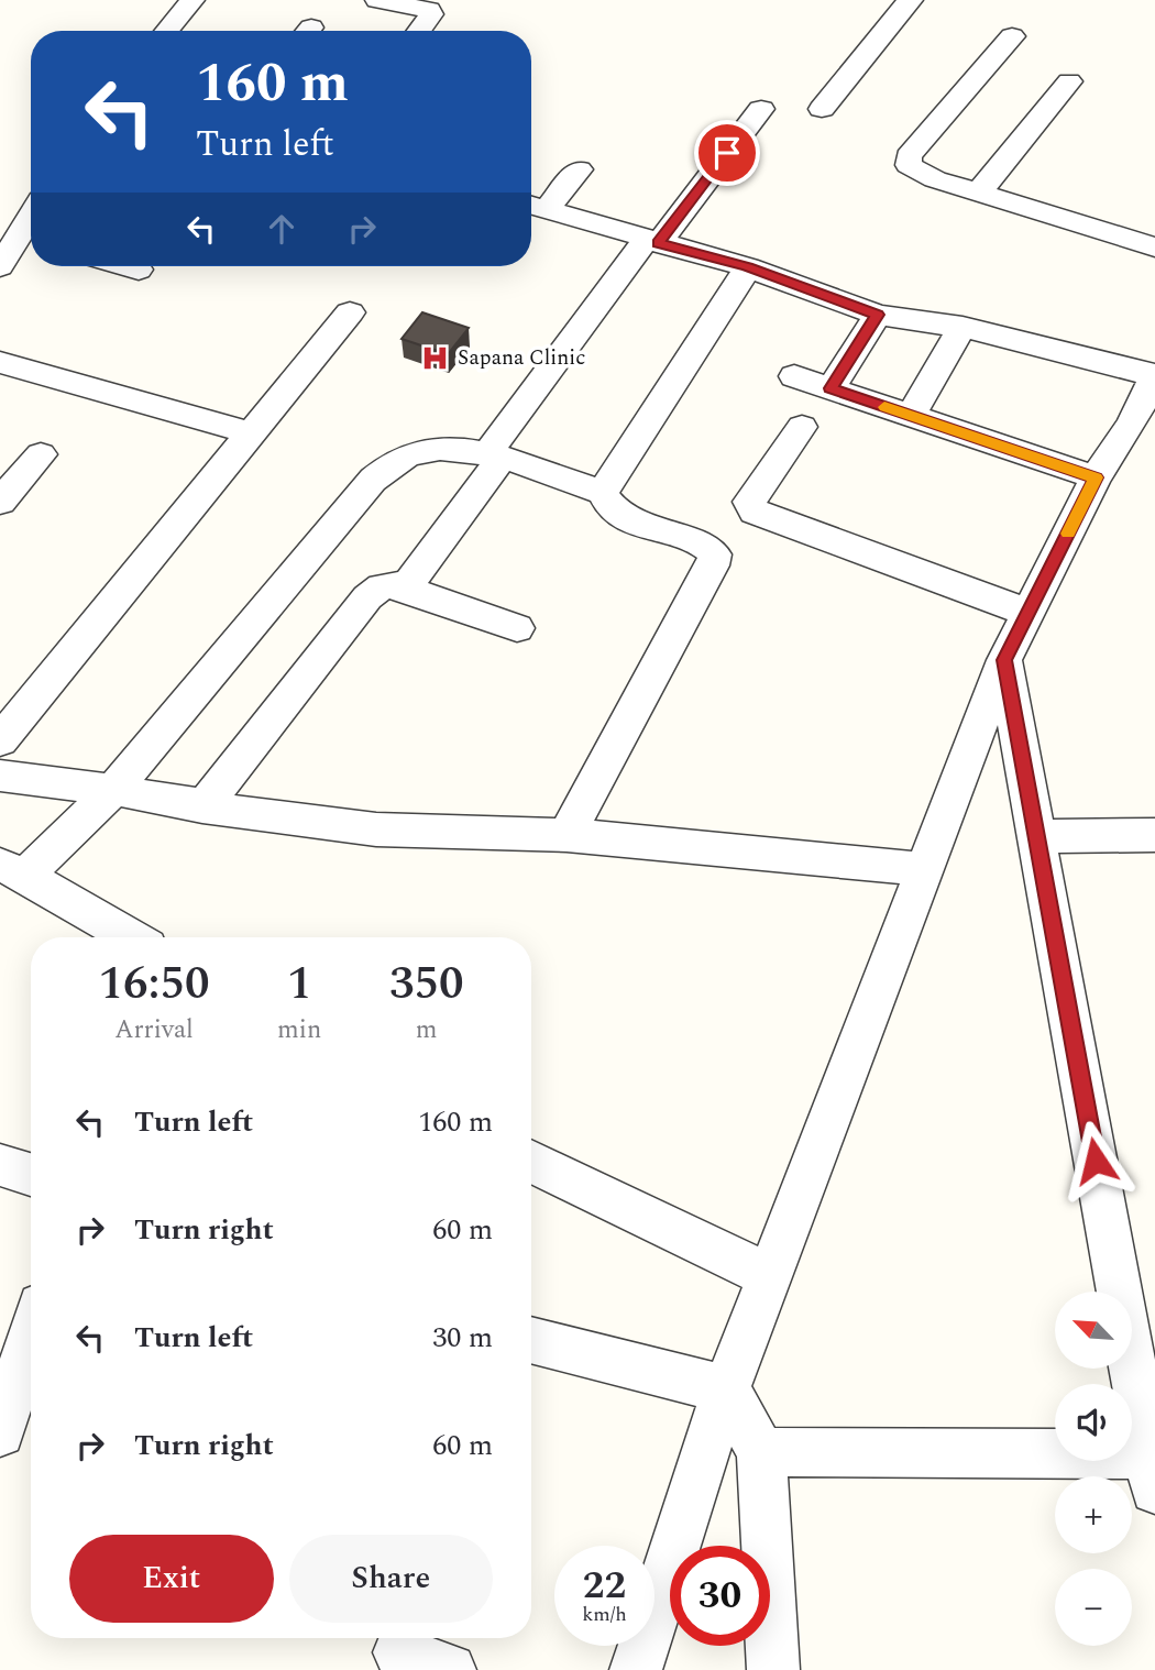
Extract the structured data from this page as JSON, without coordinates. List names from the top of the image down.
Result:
{
  "places": {
    "hospital": ["Sapana Clinic"]
  },
  "north": "top left",
  "page": {
    "turn": ["160 m", "Turn left"],
    "eta": [
      "16:50",
      "Arrival",
      "1",
      "min",
      "350",
      "m"
    ],
    "list": [
      {
        "name": "Turn left",
        "value": "160 m"
      },
      {
        "name": "Turn right",
        "value": "60 m"
      },
      {
        "name": "Turn left",
        "value": "30 m"
      },
      {
        "name": "Turn right",
        "value": "60 m"
      }
    ],
    "map_buttons": ["+", "−"],
    "buttons": ["Exit", "Share"],
    "speed": "22 km/h",
    "limit": "30"
  }
}
